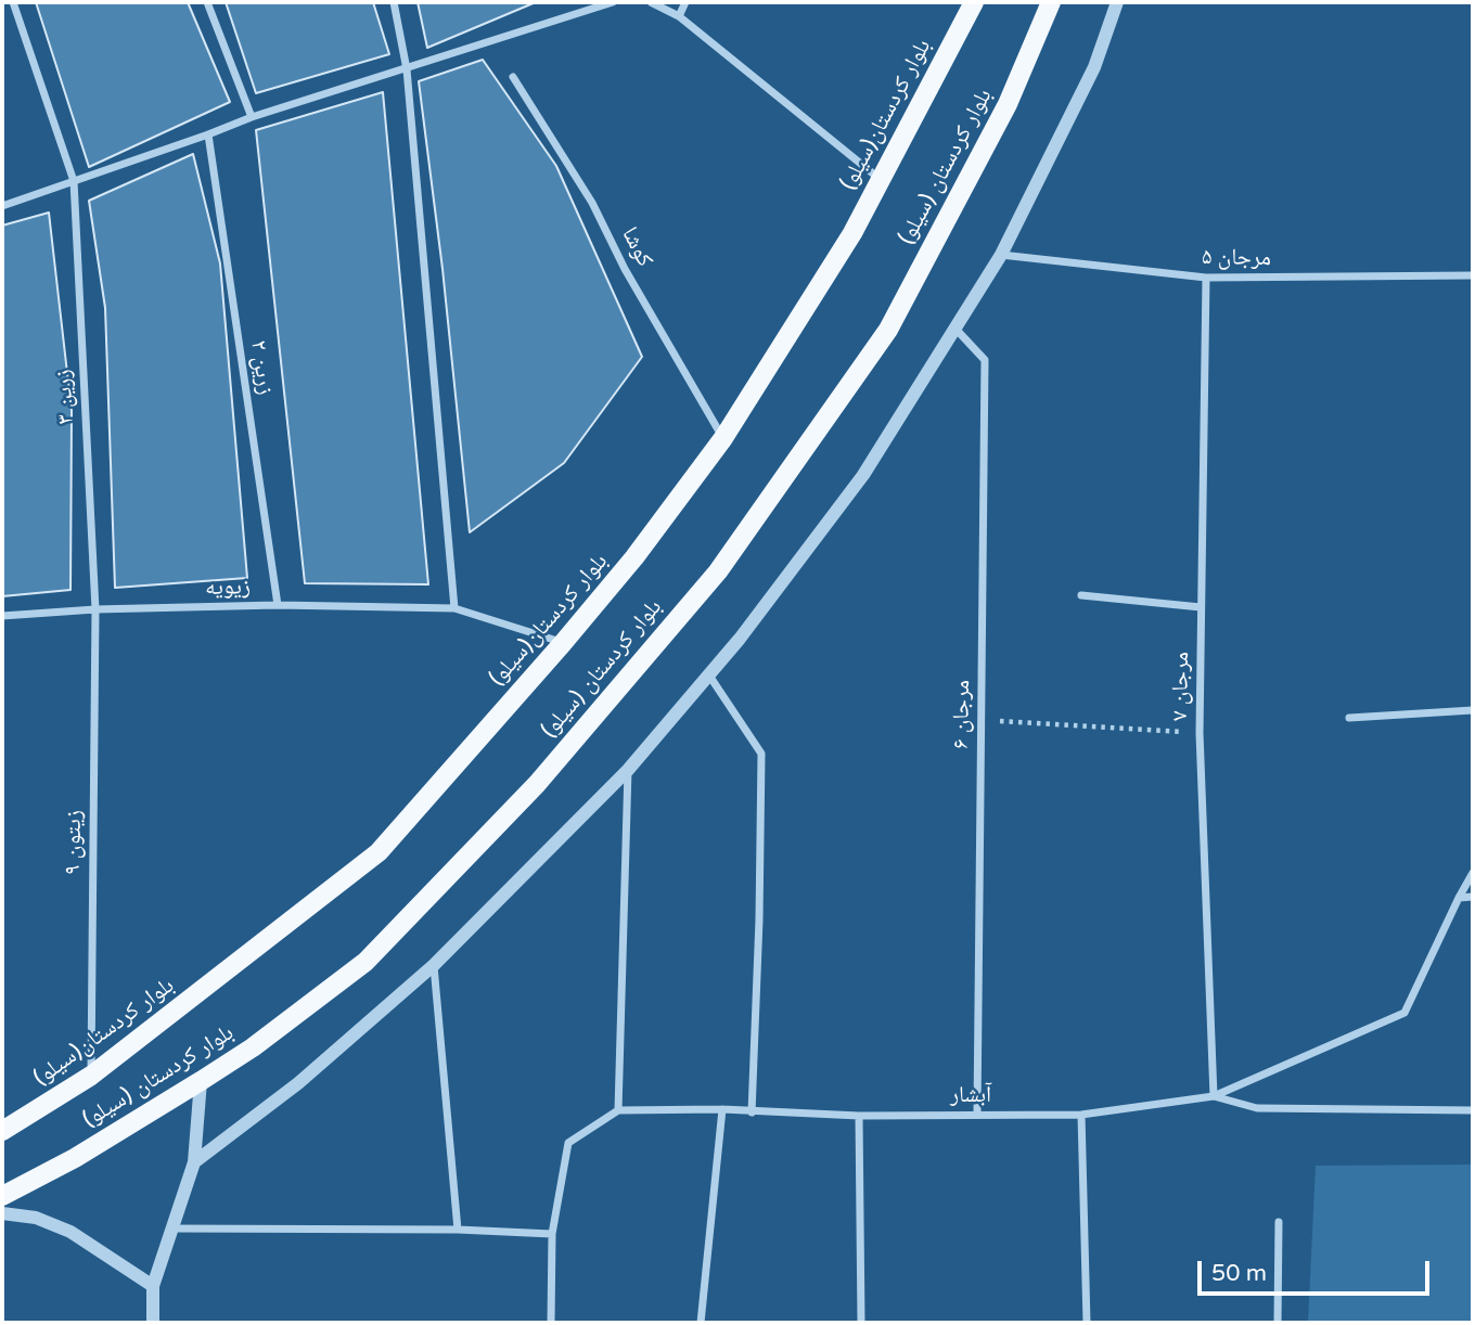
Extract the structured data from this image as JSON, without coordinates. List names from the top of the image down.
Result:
{
  "streets": {
    "main road": ["بلوار کردستان(سیلو)", "بلوار کردستان (سیلو)"],
    "street": [
      "کوشا",
      "مرجان ۵",
      "زرین ۲",
      "زرین ۳",
      "زیویه",
      "مرجان ۷",
      "مرجان ۶",
      "زیتون ۹",
      "آبشار"
    ]
  },
  "crossings": [
    ["بلوار کردستان(سیلو)", "کوشا"],
    ["بلوار کردستان(سیلو)", "زیویه"],
    ["بلوار کردستان(سیلو)", "زیتون ۹"],
    ["مرجان ۵", "مرجان ۷"],
    ["زرین ۲", "زیویه"],
    ["زرین ۳", "زیویه"],
    ["زرین ۳", "زیتون ۹"],
    ["زیویه", "زیتون ۹"],
    ["مرجان ۷", "آبشار"],
    ["مرجان ۶", "آبشار"]
  ],
  "scale_bar": "50 m"
}
